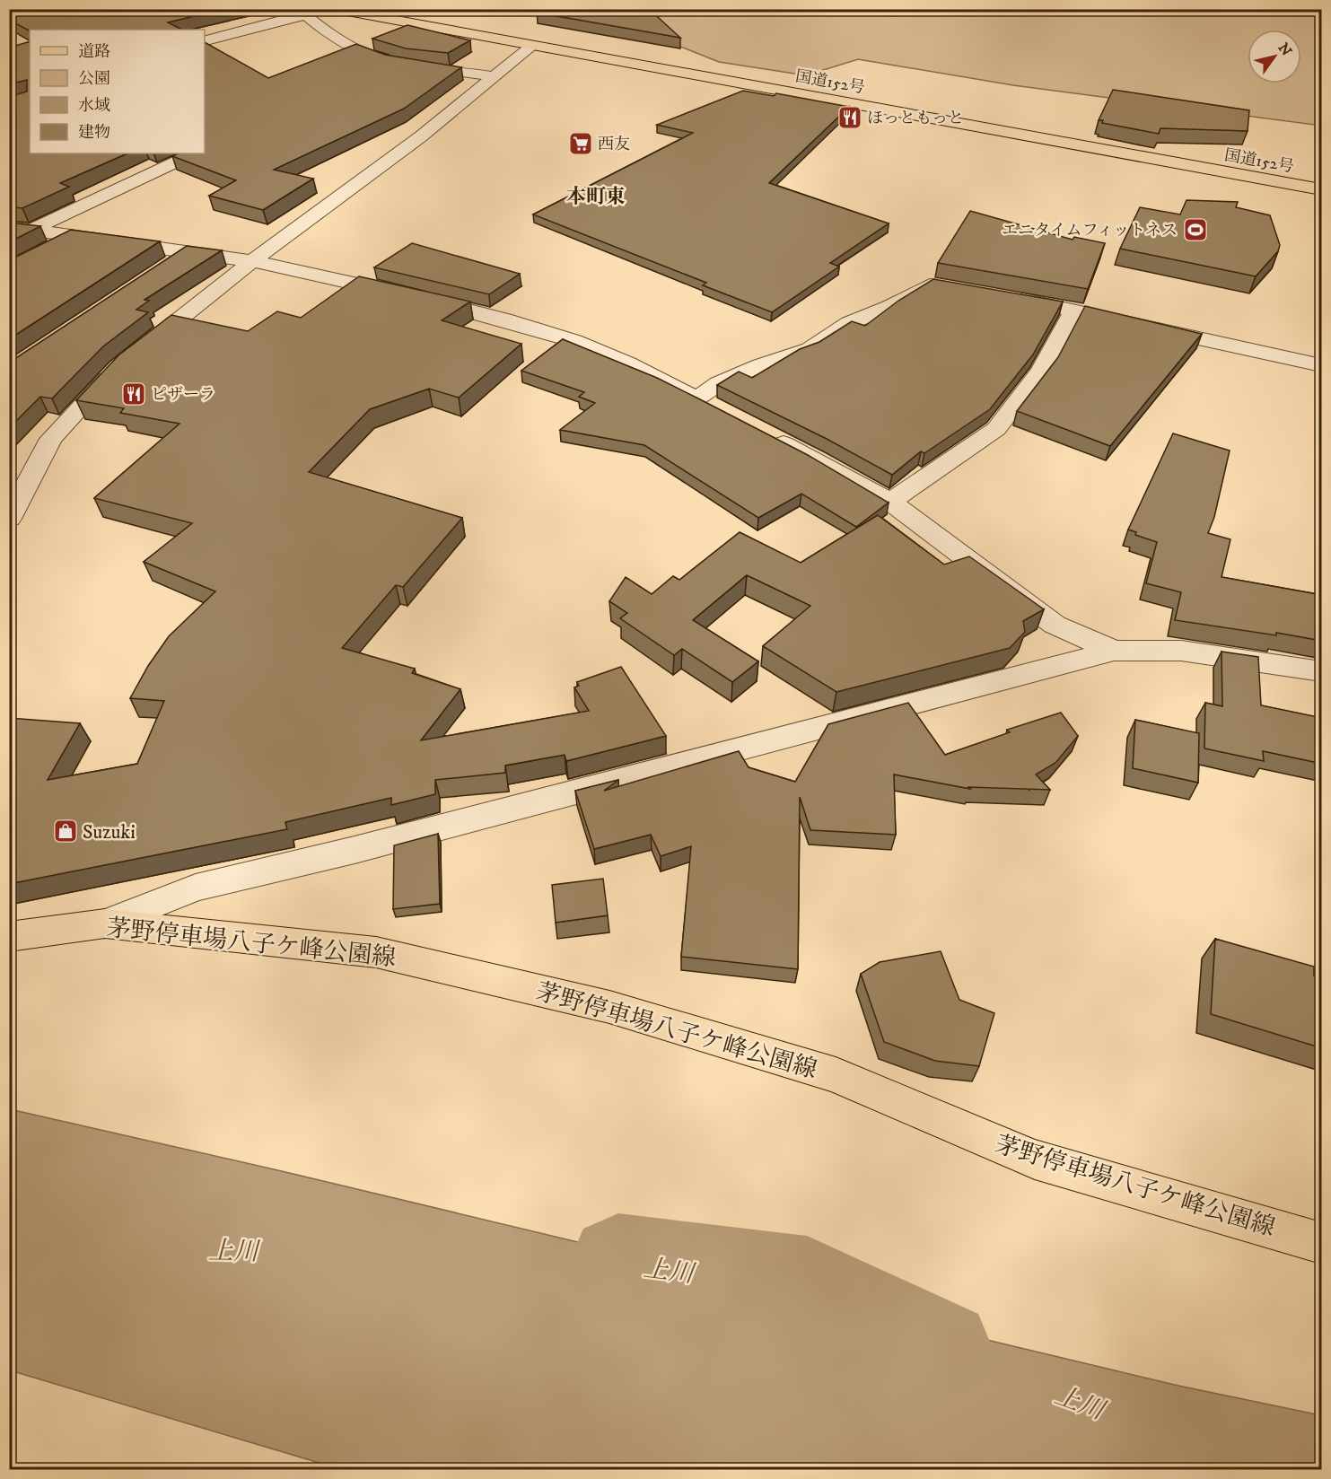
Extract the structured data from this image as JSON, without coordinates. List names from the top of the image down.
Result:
{
  "streets": {
    "main road": ["国道152号", "茅野停車場八子ケ峰公園線"]
  },
  "districts": ["本町東"],
  "water": ["上川"],
  "places": {
    "restaurant": ["ほっともっと", "ピザーラ"],
    "supermarket": ["西友"],
    "sports": ["エニタイムフィットネス"],
    "shop": ["Suzuki"]
  },
  "legend": [
    "道路",
    "公園",
    "水域",
    "建物"
  ],
  "north": "top right"
}
